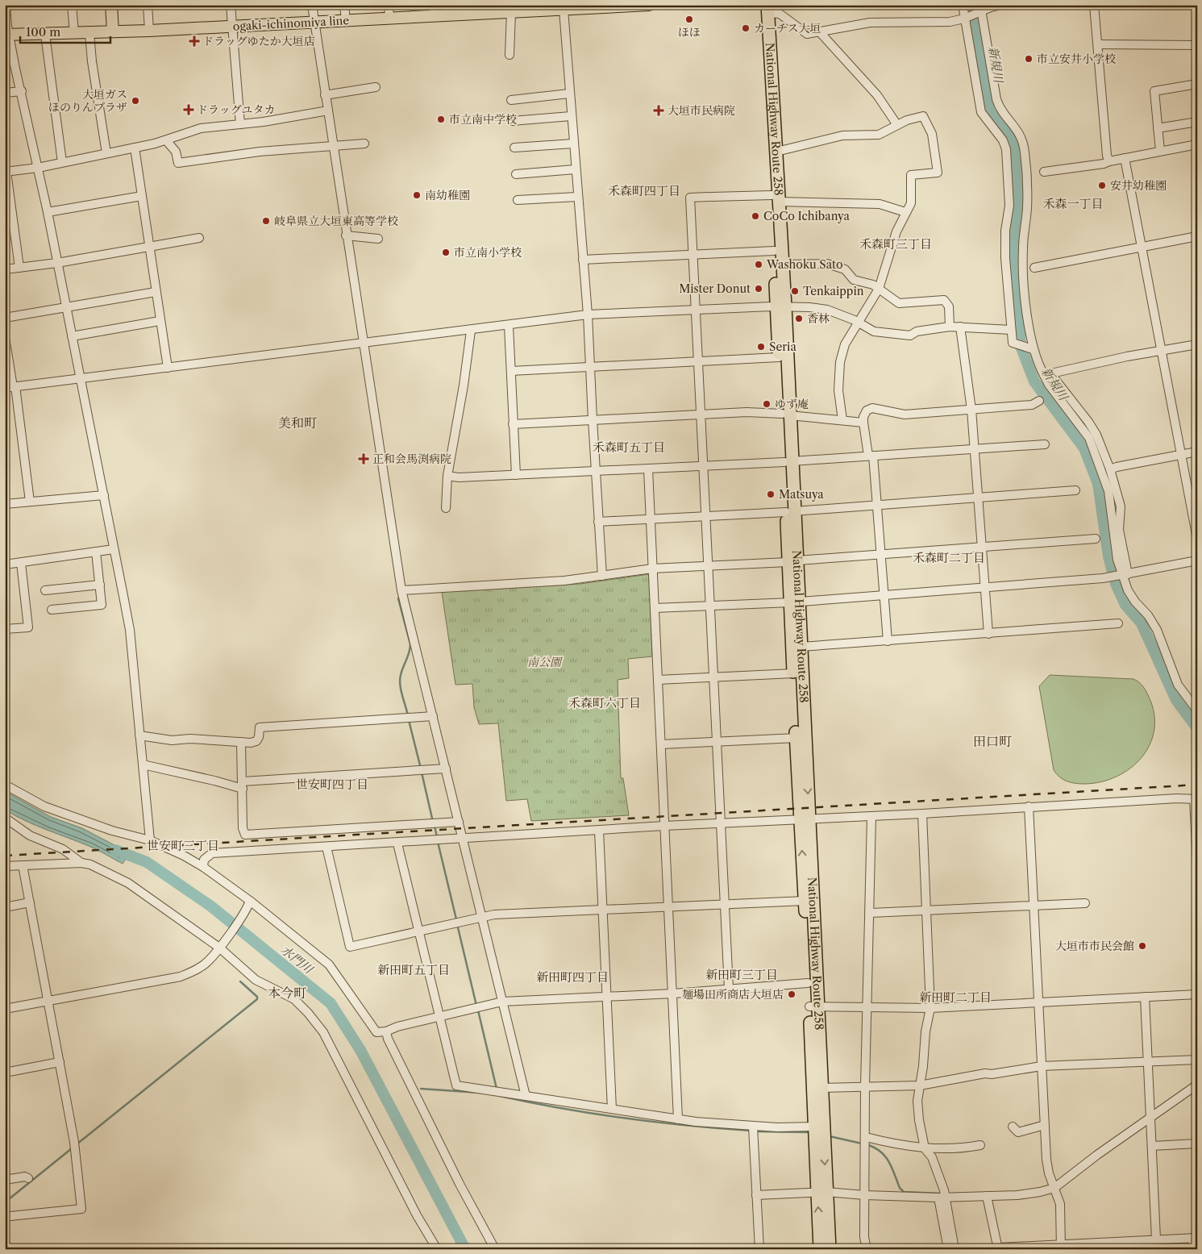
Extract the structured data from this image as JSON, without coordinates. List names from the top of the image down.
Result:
{
  "streets": {
    "highway": ["National Highway Route 258"],
    "main road": ["ogaki-ichinomiya line"]
  },
  "districts": [
    "禾森町四丁目",
    "禾森一丁目",
    "禾森町三丁目",
    "美和町",
    "禾森町五丁目",
    "禾森町二丁目",
    "禾森町六丁目",
    "田口町",
    "世安町四丁目",
    "世安町三丁目",
    "新田町五丁目",
    "新田町三丁目",
    "新田町四丁目",
    "本今町",
    "新田町二丁目"
  ],
  "water": ["新規川", "水門川"],
  "parks": ["南公園"],
  "places": {
    "other": [
      "ほほ",
      "カーチス大垣",
      "市立安井小学校",
      "大垣ガス ほのりんプラザ",
      "市立南中学校",
      "安井幼稚園",
      "南幼稚園",
      "CoCo Ichibanya",
      "岐阜県立大垣東高等学校",
      "市立南小学校",
      "Washoku Sato",
      "Mister Donut",
      "Tenkaippin",
      "香林",
      "Seria",
      "ゆず庵",
      "Matsuya",
      "大垣市市民会館",
      "麺場田所商店大垣店"
    ],
    "health": [
      "ドラッグゆたか大垣店",
      "ドラッグユタカ",
      "大垣市民病院",
      "正和会馬渕病院"
    ]
  },
  "scale_bar": "100 m"
}
